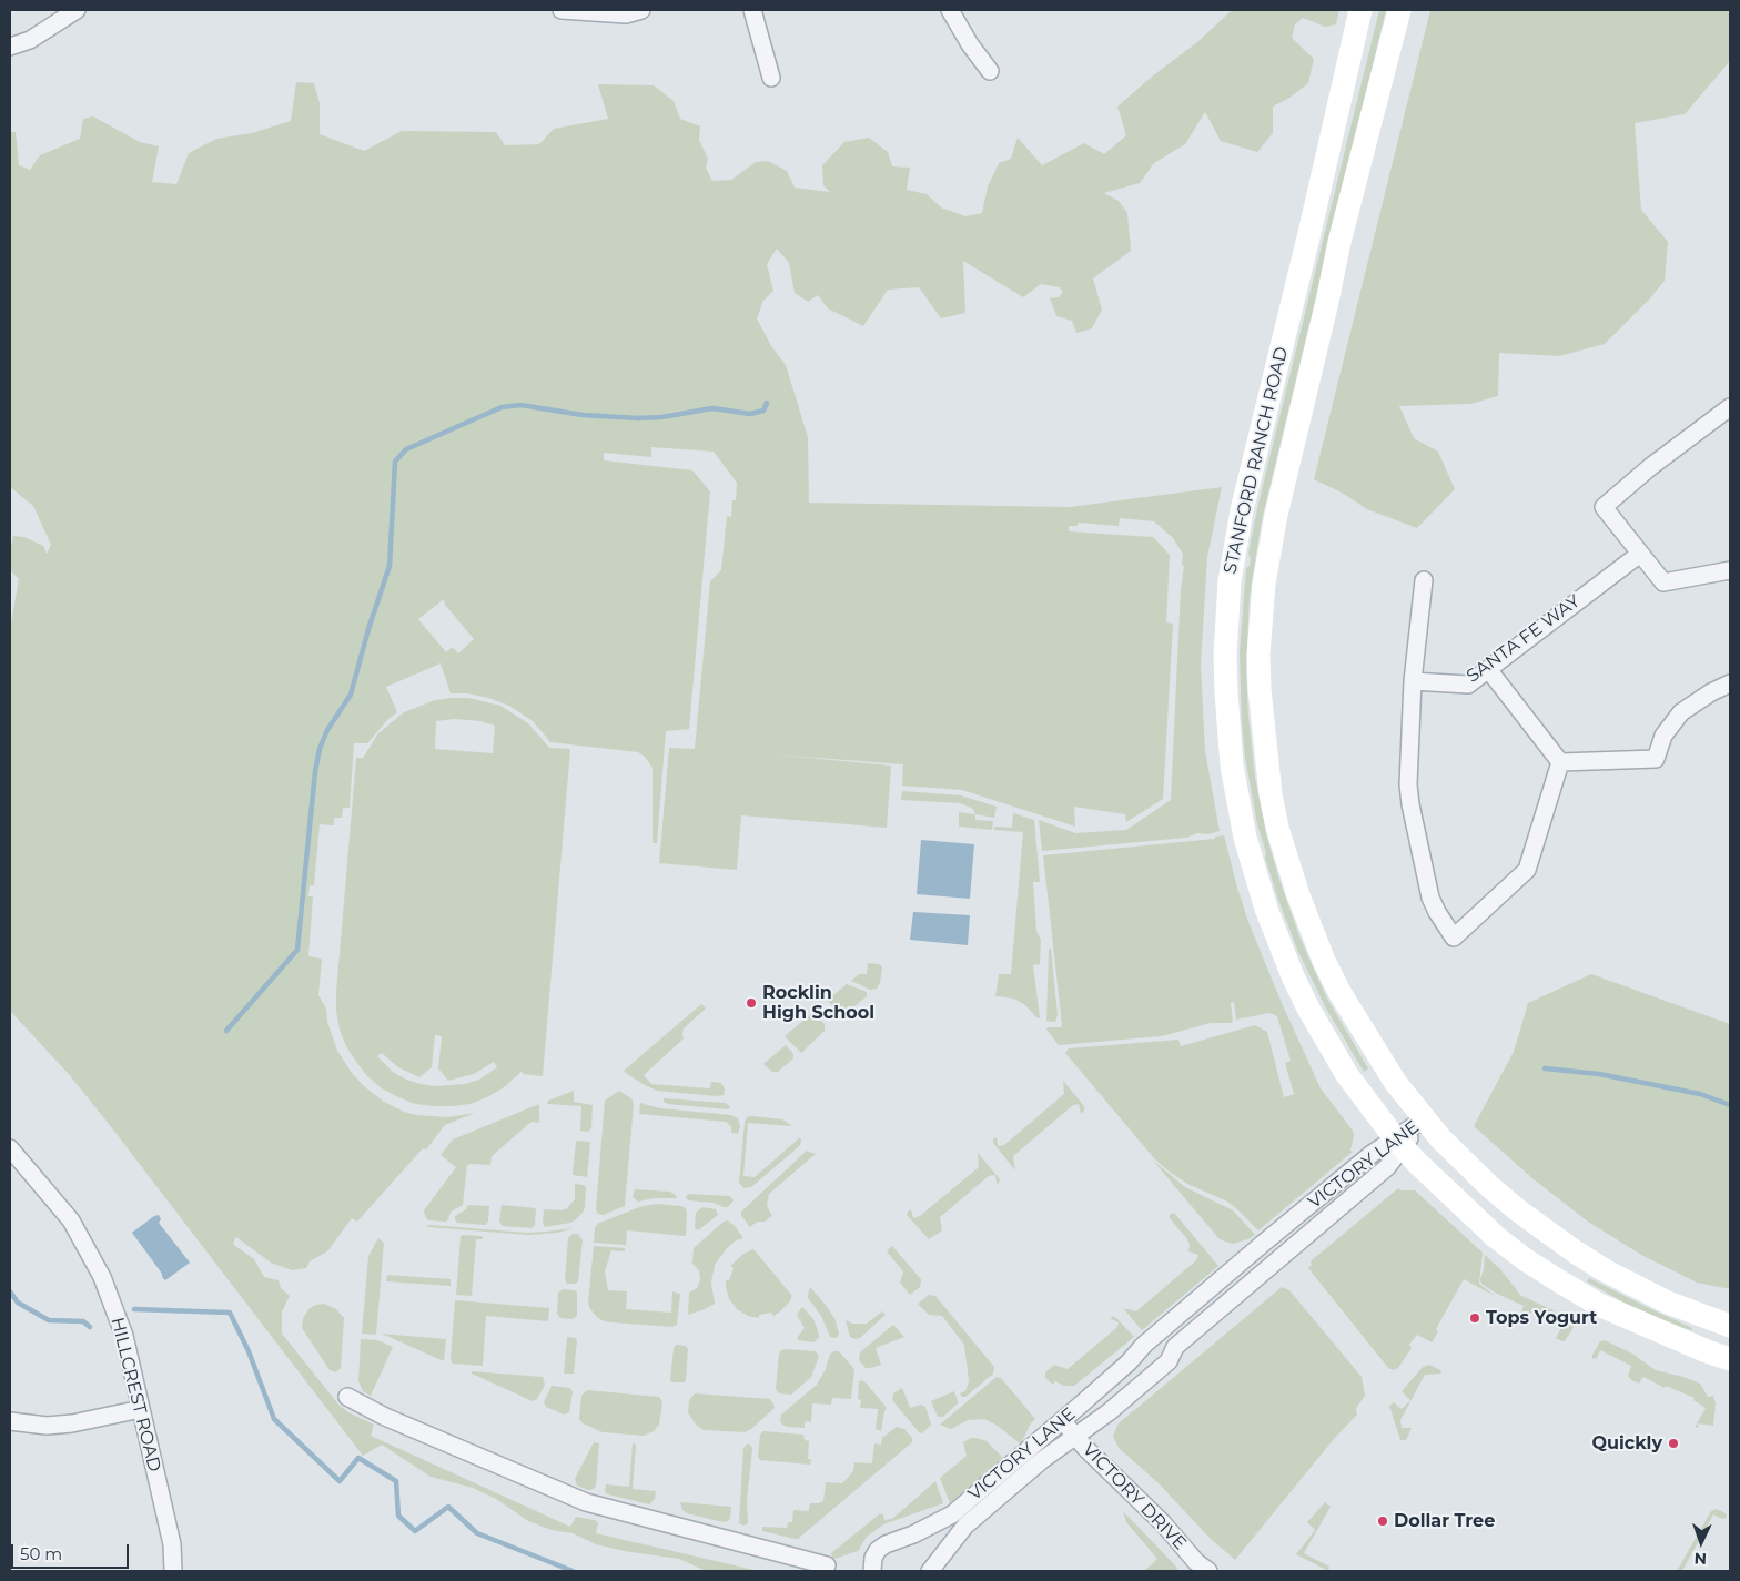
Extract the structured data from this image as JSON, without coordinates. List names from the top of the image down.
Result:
{
  "streets": {
    "main road": ["STANFORD RANCH ROAD"],
    "street": [
      "SANTA FE WAY",
      "VICTORY LANE",
      "HILLCREST ROAD",
      "VICTORY DRIVE"
    ]
  },
  "crossings": [
    ["STANFORD RANCH ROAD", "VICTORY LANE"],
    ["VICTORY LANE", "VICTORY DRIVE"]
  ],
  "places": [
    "Rocklin High School",
    "Tops Yogurt",
    "Quickly",
    "Dollar Tree"
  ],
  "scale_bar": "50 m",
  "north": "bottom"
}
